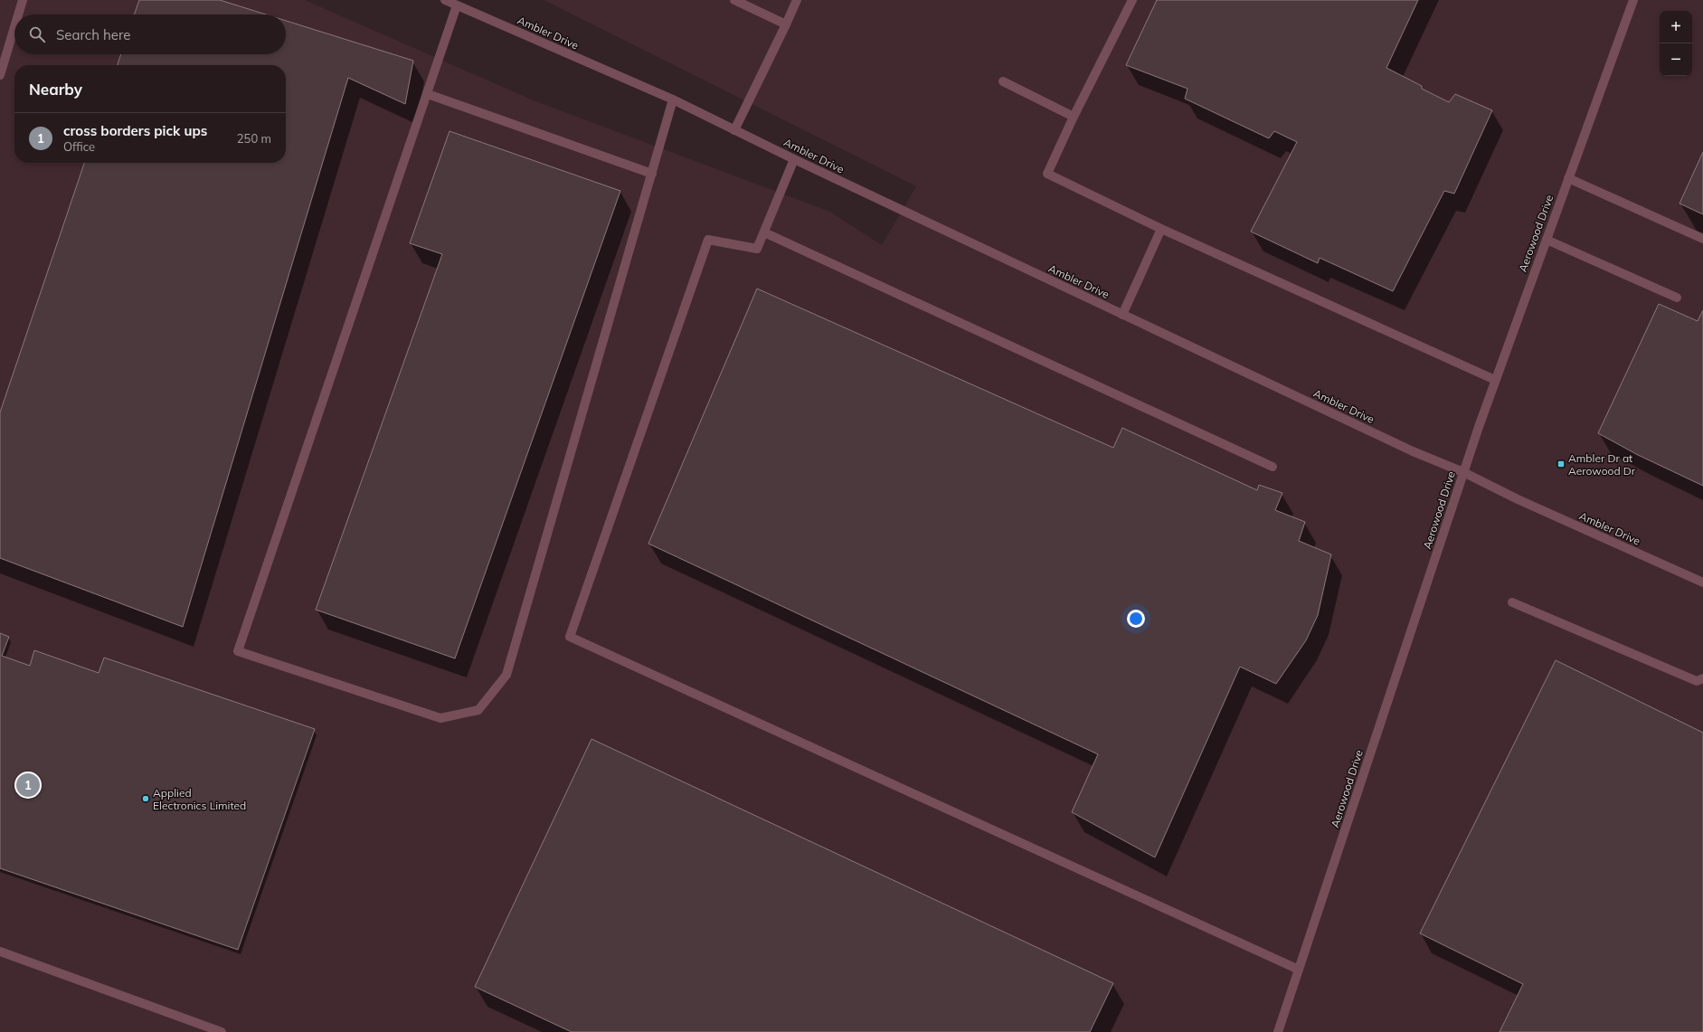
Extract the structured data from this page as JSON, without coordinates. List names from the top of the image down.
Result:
{
  "streets": {
    "street": ["Ambler Drive", "Aerowood Drive"]
  },
  "crossings": [
    ["Ambler Drive", "Aerowood Drive"]
  ],
  "places": {
    "transit": ["Ambler Dr at Aerowood Dr"],
    "other": ["Applied Electronics Limited"]
  },
  "page": {
    "map_buttons": ["+", "−"],
    "search": "Search here",
    "heading": "Nearby",
    "list": [
      {
        "mark": "1",
        "name": "cross borders pick ups",
        "note": "Office",
        "value": "250 m"
      }
    ],
    "pins": "1"
  }
}
